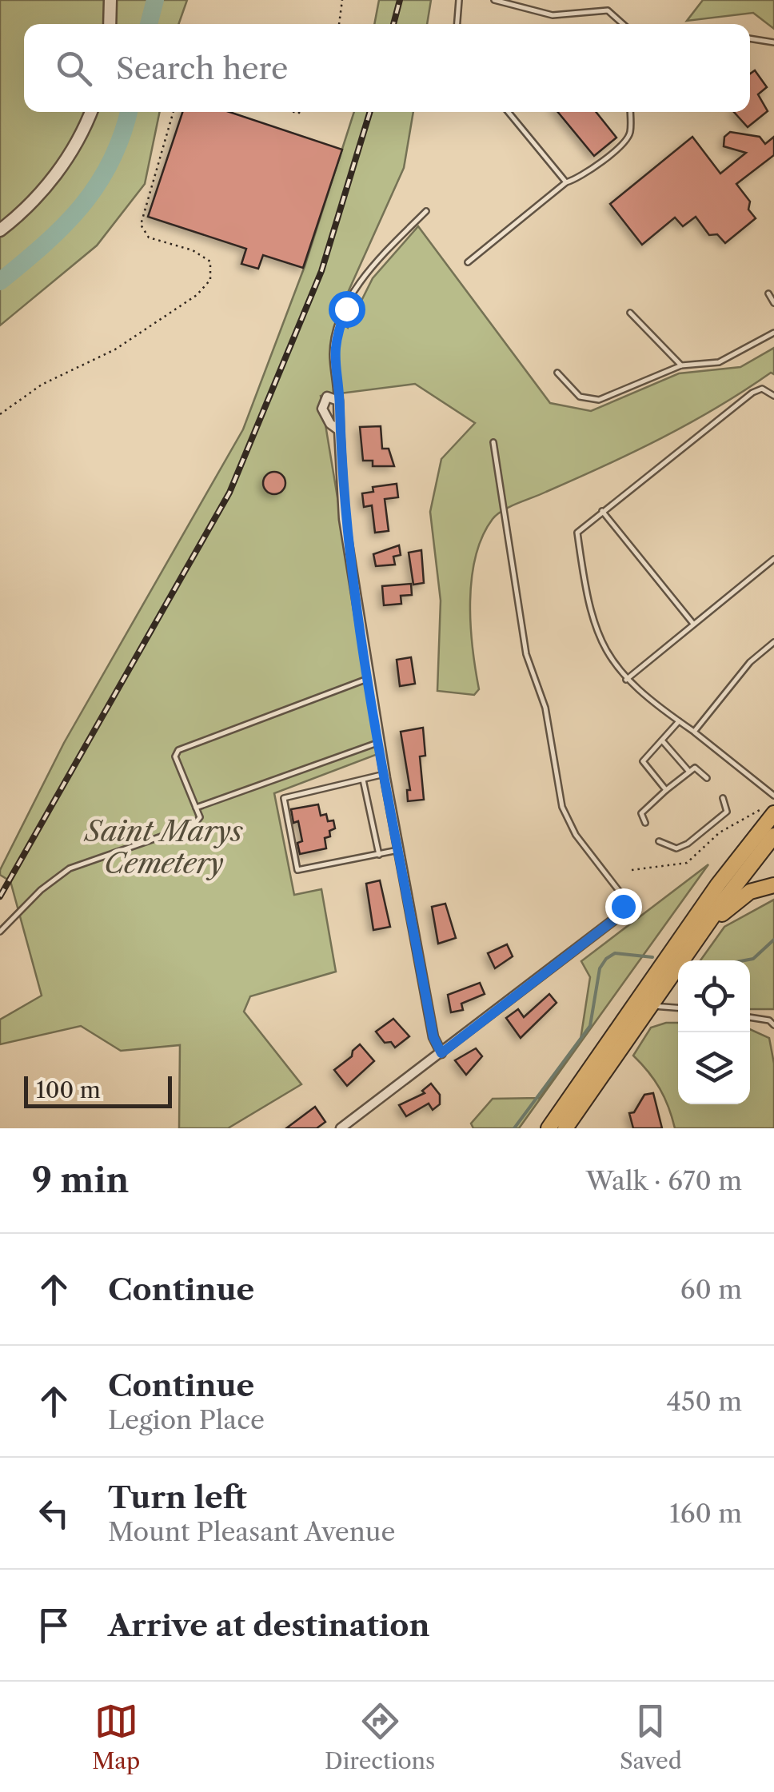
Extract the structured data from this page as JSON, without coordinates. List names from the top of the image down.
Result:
{
  "parks": ["Saint Marys Cemetery"],
  "scale_bar": "100 m",
  "page": {
    "search": "Search here",
    "scale": "100 m",
    "heading": ["9 min", "Walk · 670 m"],
    "list": [
      ["Continue", "60 m"],
      ["Continue", "Legion Place", "450 m"],
      ["Turn left", "Mount Pleasant Avenue", "160 m"],
      "Arrive at destination"
    ],
    "nav": ["Map", "Directions", "Saved"]
  }
}
